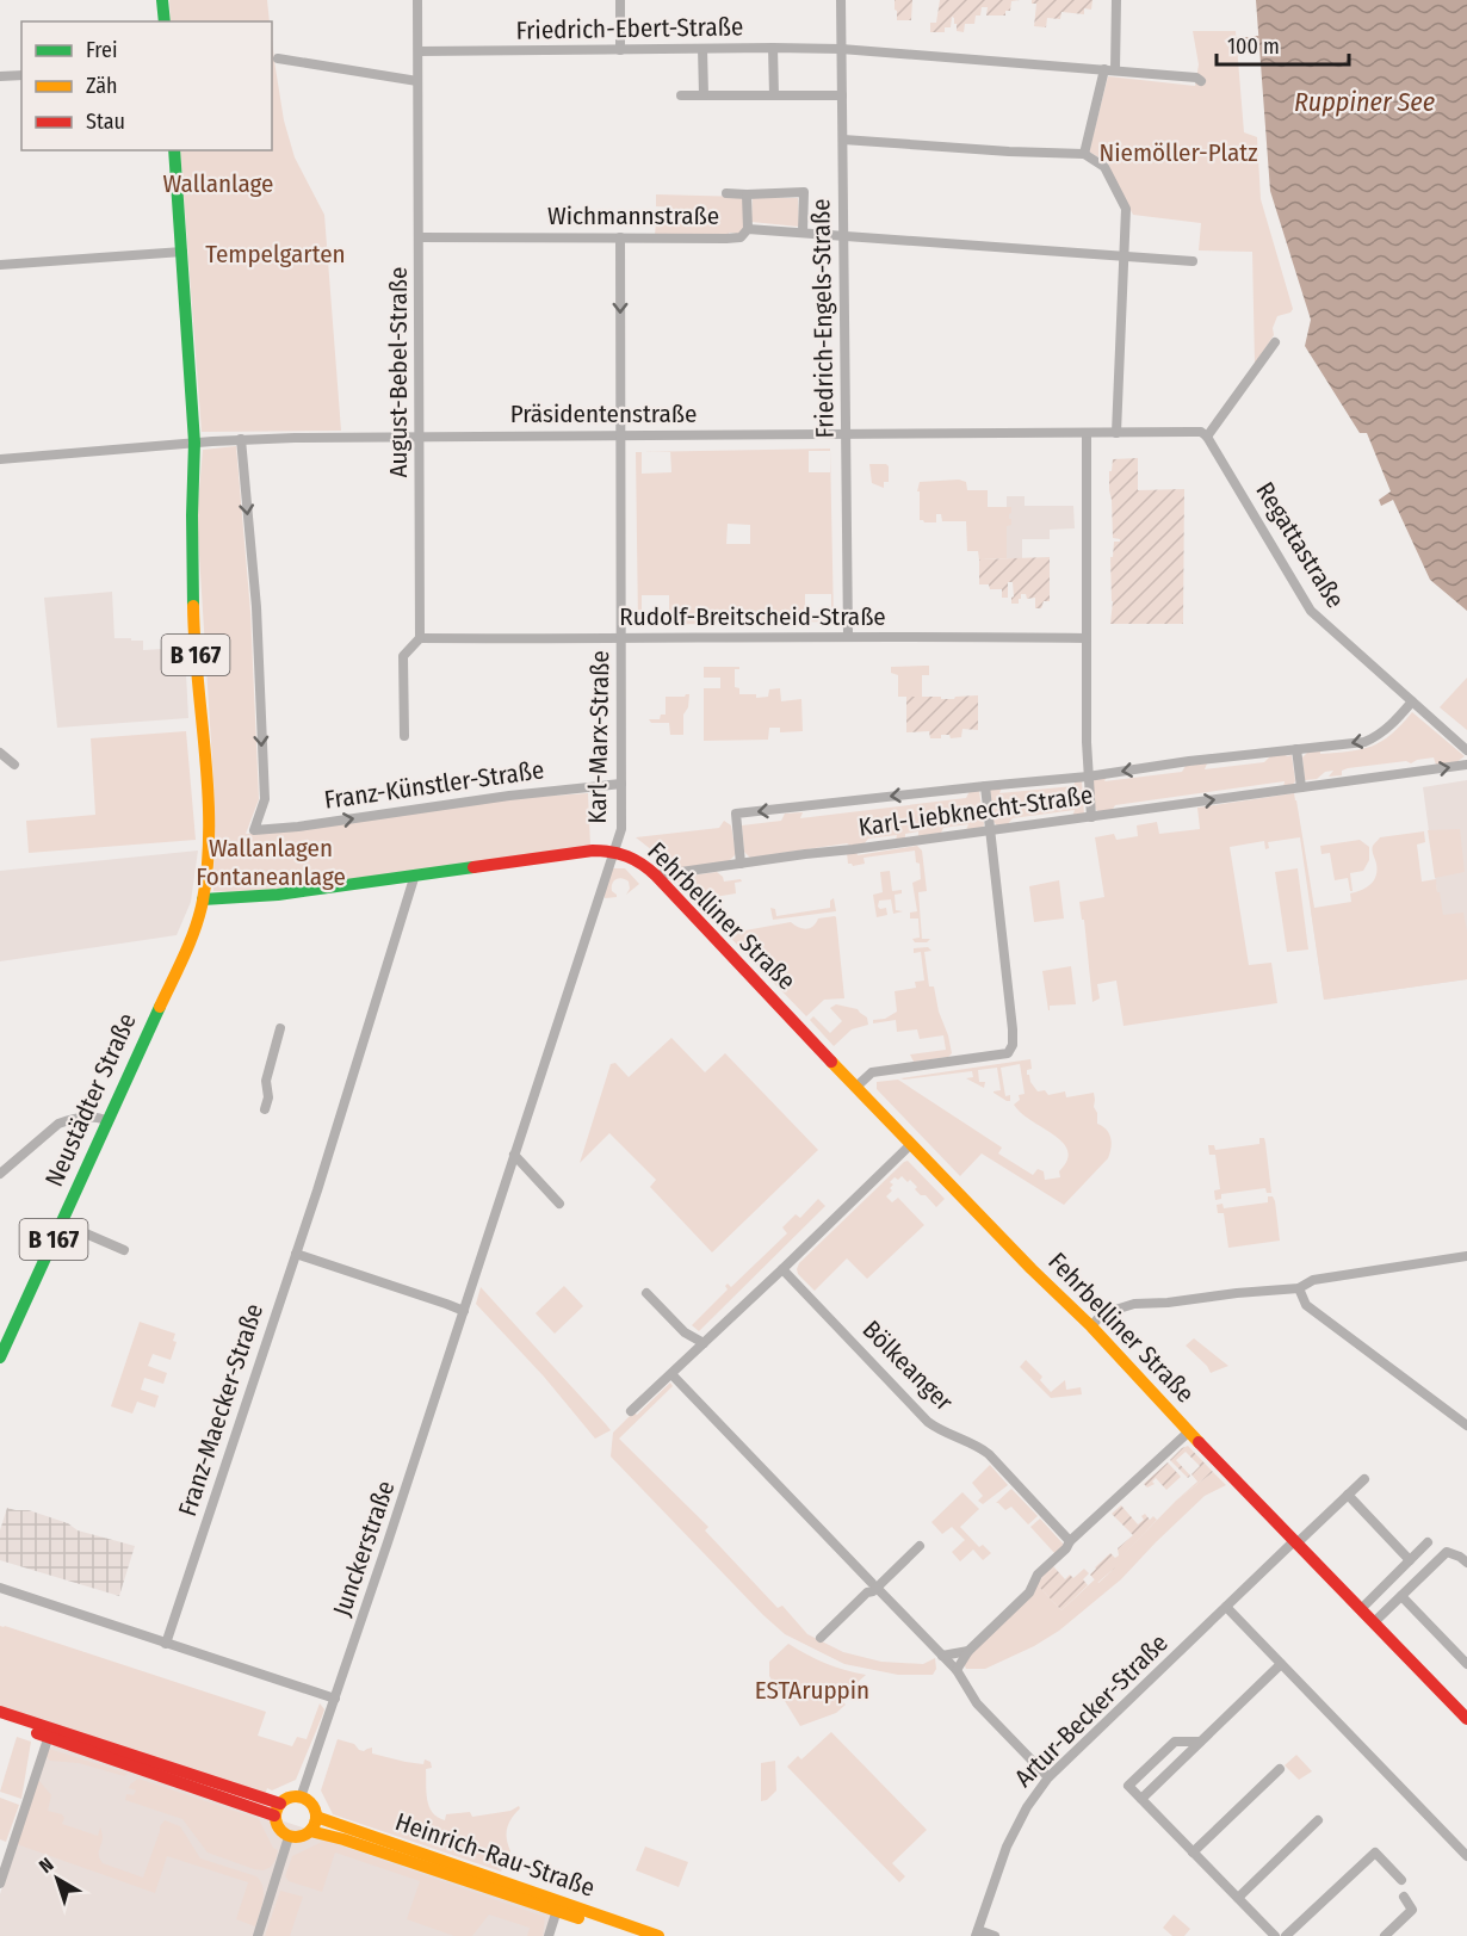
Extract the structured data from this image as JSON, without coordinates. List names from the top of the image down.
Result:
{
  "streets": {
    "main road": [
      "B 167",
      "Fehrbelliner Straße",
      "Neustädter Straße",
      "Heinrich-Rau-Straße"
    ],
    "street": [
      "Friedrich-Ebert-Straße",
      "Wichmannstraße",
      "Friedrich-Engels-Straße",
      "August-Bebel-Straße",
      "Präsidentenstraße",
      "Regattastraße",
      "Rudolf-Breitscheid-Straße",
      "Karl-Marx-Straße",
      "Franz-Künstler-Straße",
      "Karl-Liebknecht-Straße",
      "Bölkeanger",
      "Franz-Maecker-Straße",
      "Junckerstraße",
      "Artur-Becker-Straße"
    ]
  },
  "crossings": [
    ["Friedrich-Ebert-Straße", "Friedrich-Engels-Straße"],
    ["Friedrich-Ebert-Straße", "August-Bebel-Straße"],
    ["Wichmannstraße", "Friedrich-Engels-Straße"],
    ["Wichmannstraße", "August-Bebel-Straße"],
    ["Wichmannstraße", "Karl-Marx-Straße"],
    ["Friedrich-Engels-Straße", "Präsidentenstraße"],
    ["Friedrich-Engels-Straße", "Rudolf-Breitscheid-Straße"],
    ["August-Bebel-Straße", "Präsidentenstraße"],
    ["August-Bebel-Straße", "Rudolf-Breitscheid-Straße"],
    ["Präsidentenstraße", "Regattastraße"],
    ["Präsidentenstraße", "B 167"],
    ["Präsidentenstraße", "Karl-Marx-Straße"],
    ["Präsidentenstraße", "Franz-Künstler-Straße"],
    ["Regattastraße", "Karl-Liebknecht-Straße"],
    ["Rudolf-Breitscheid-Straße", "Karl-Marx-Straße"],
    ["B 167", "Neustädter Straße"],
    ["Karl-Marx-Straße", "Franz-Künstler-Straße"],
    ["Karl-Marx-Straße", "Fehrbelliner Straße"],
    ["Karl-Marx-Straße", "Junckerstraße"],
    ["Karl-Liebknecht-Straße", "Fehrbelliner Straße"],
    ["Fehrbelliner Straße", "Junckerstraße"],
    ["Fehrbelliner Straße", "Artur-Becker-Straße"],
    ["Junckerstraße", "Heinrich-Rau-Straße"]
  ],
  "water": ["Ruppiner See"],
  "parks": [
    "Niemöller-Platz",
    "Wallanlage",
    "Tempelgarten",
    "Wallanlagen Fontaneanlage",
    "ESTAruppin"
  ],
  "legend": ["Frei", "Zäh", "Stau"],
  "scale_bar": "100 m",
  "north": "top left"
}
